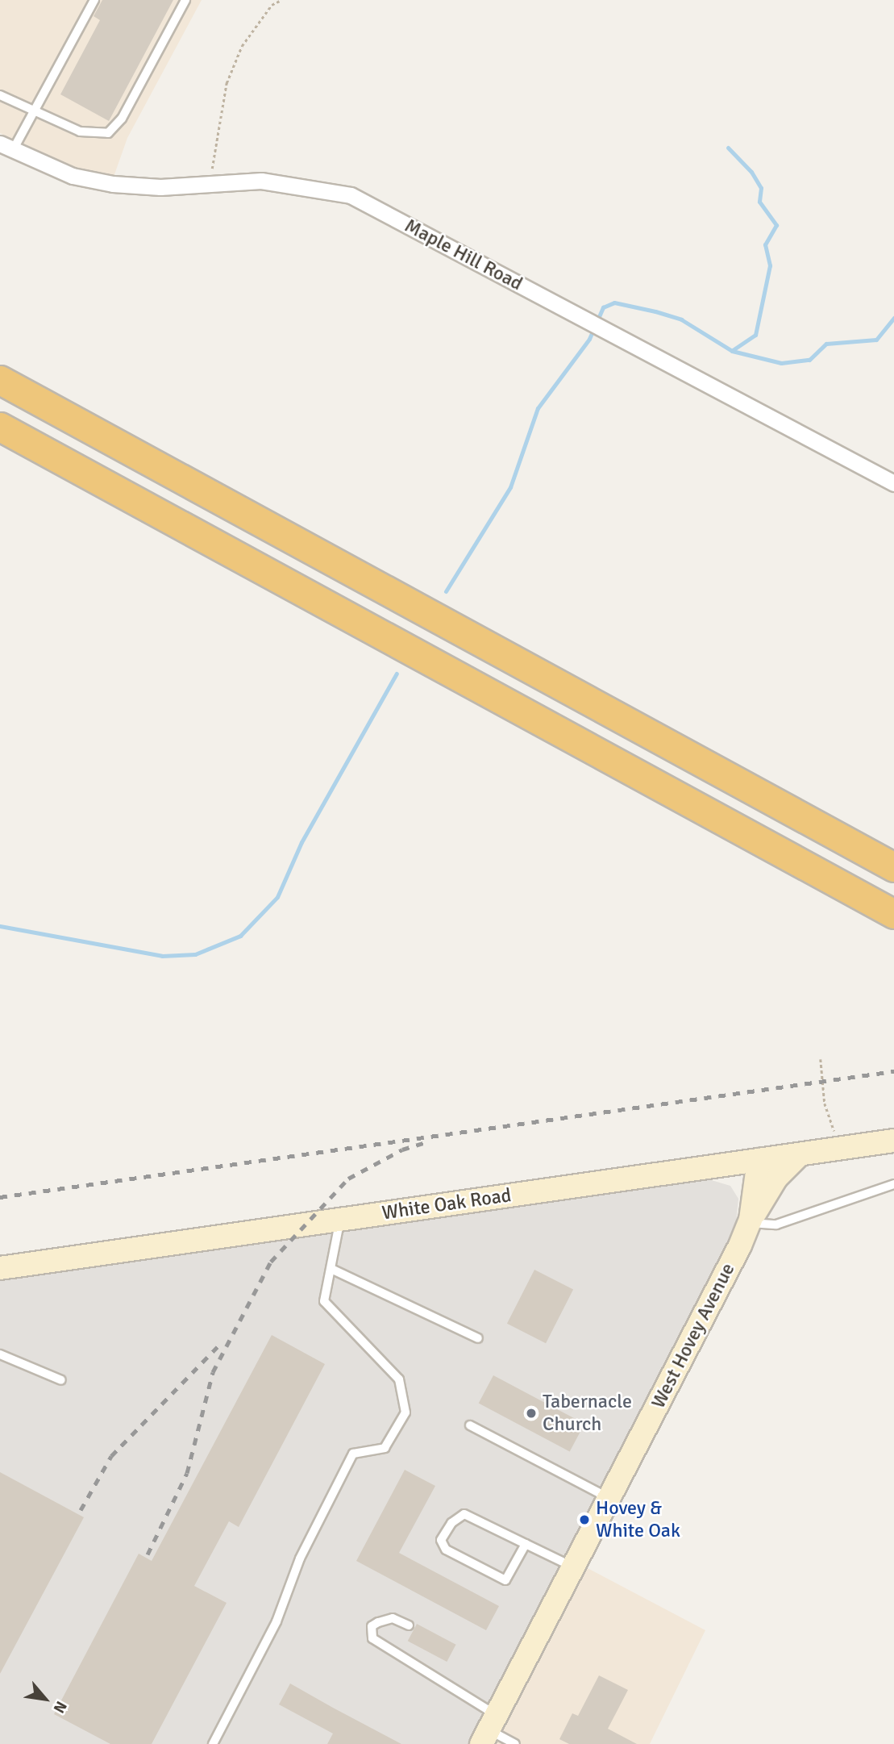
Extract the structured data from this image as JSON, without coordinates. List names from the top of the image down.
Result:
{
  "streets": {
    "street": ["Maple Hill Road", "White Oak Road", "West Hovey Avenue"]
  },
  "crossings": [
    ["White Oak Road", "West Hovey Avenue"]
  ],
  "places": ["Tabernacle Church", "Hovey & White Oak"],
  "north": "bottom right"
}
